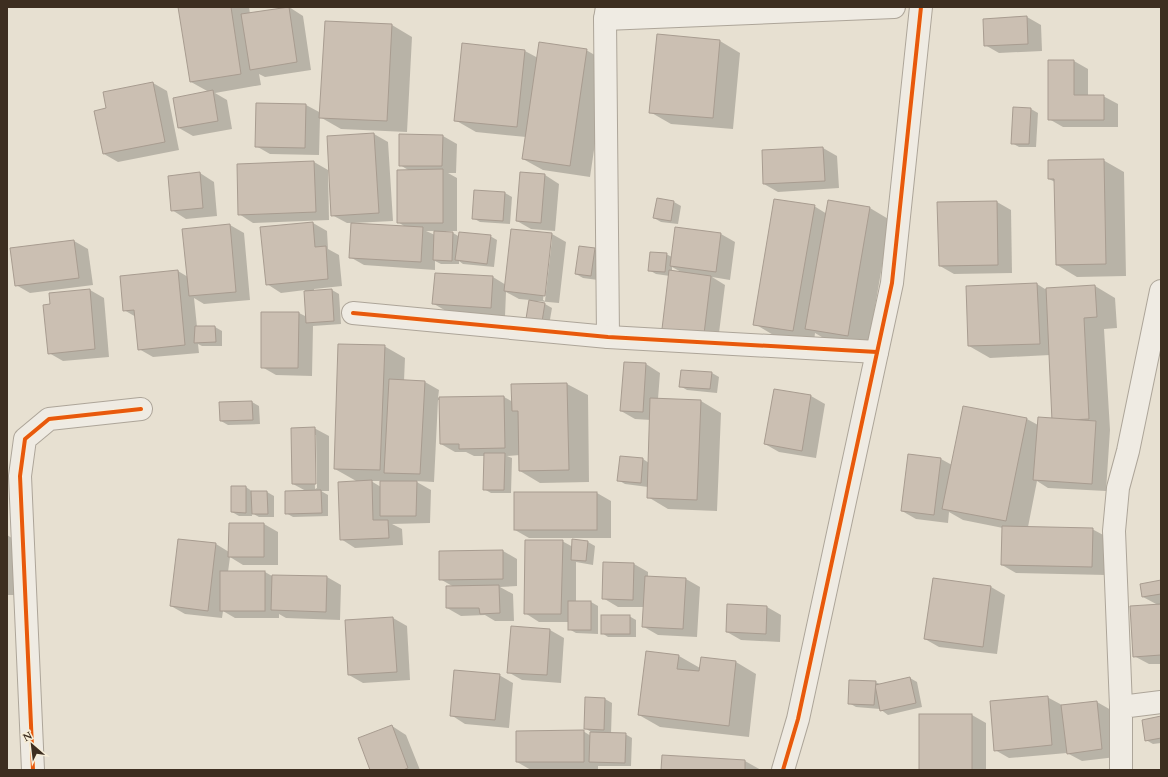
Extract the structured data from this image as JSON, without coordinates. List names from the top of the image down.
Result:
{
  "north": "top left"
}
